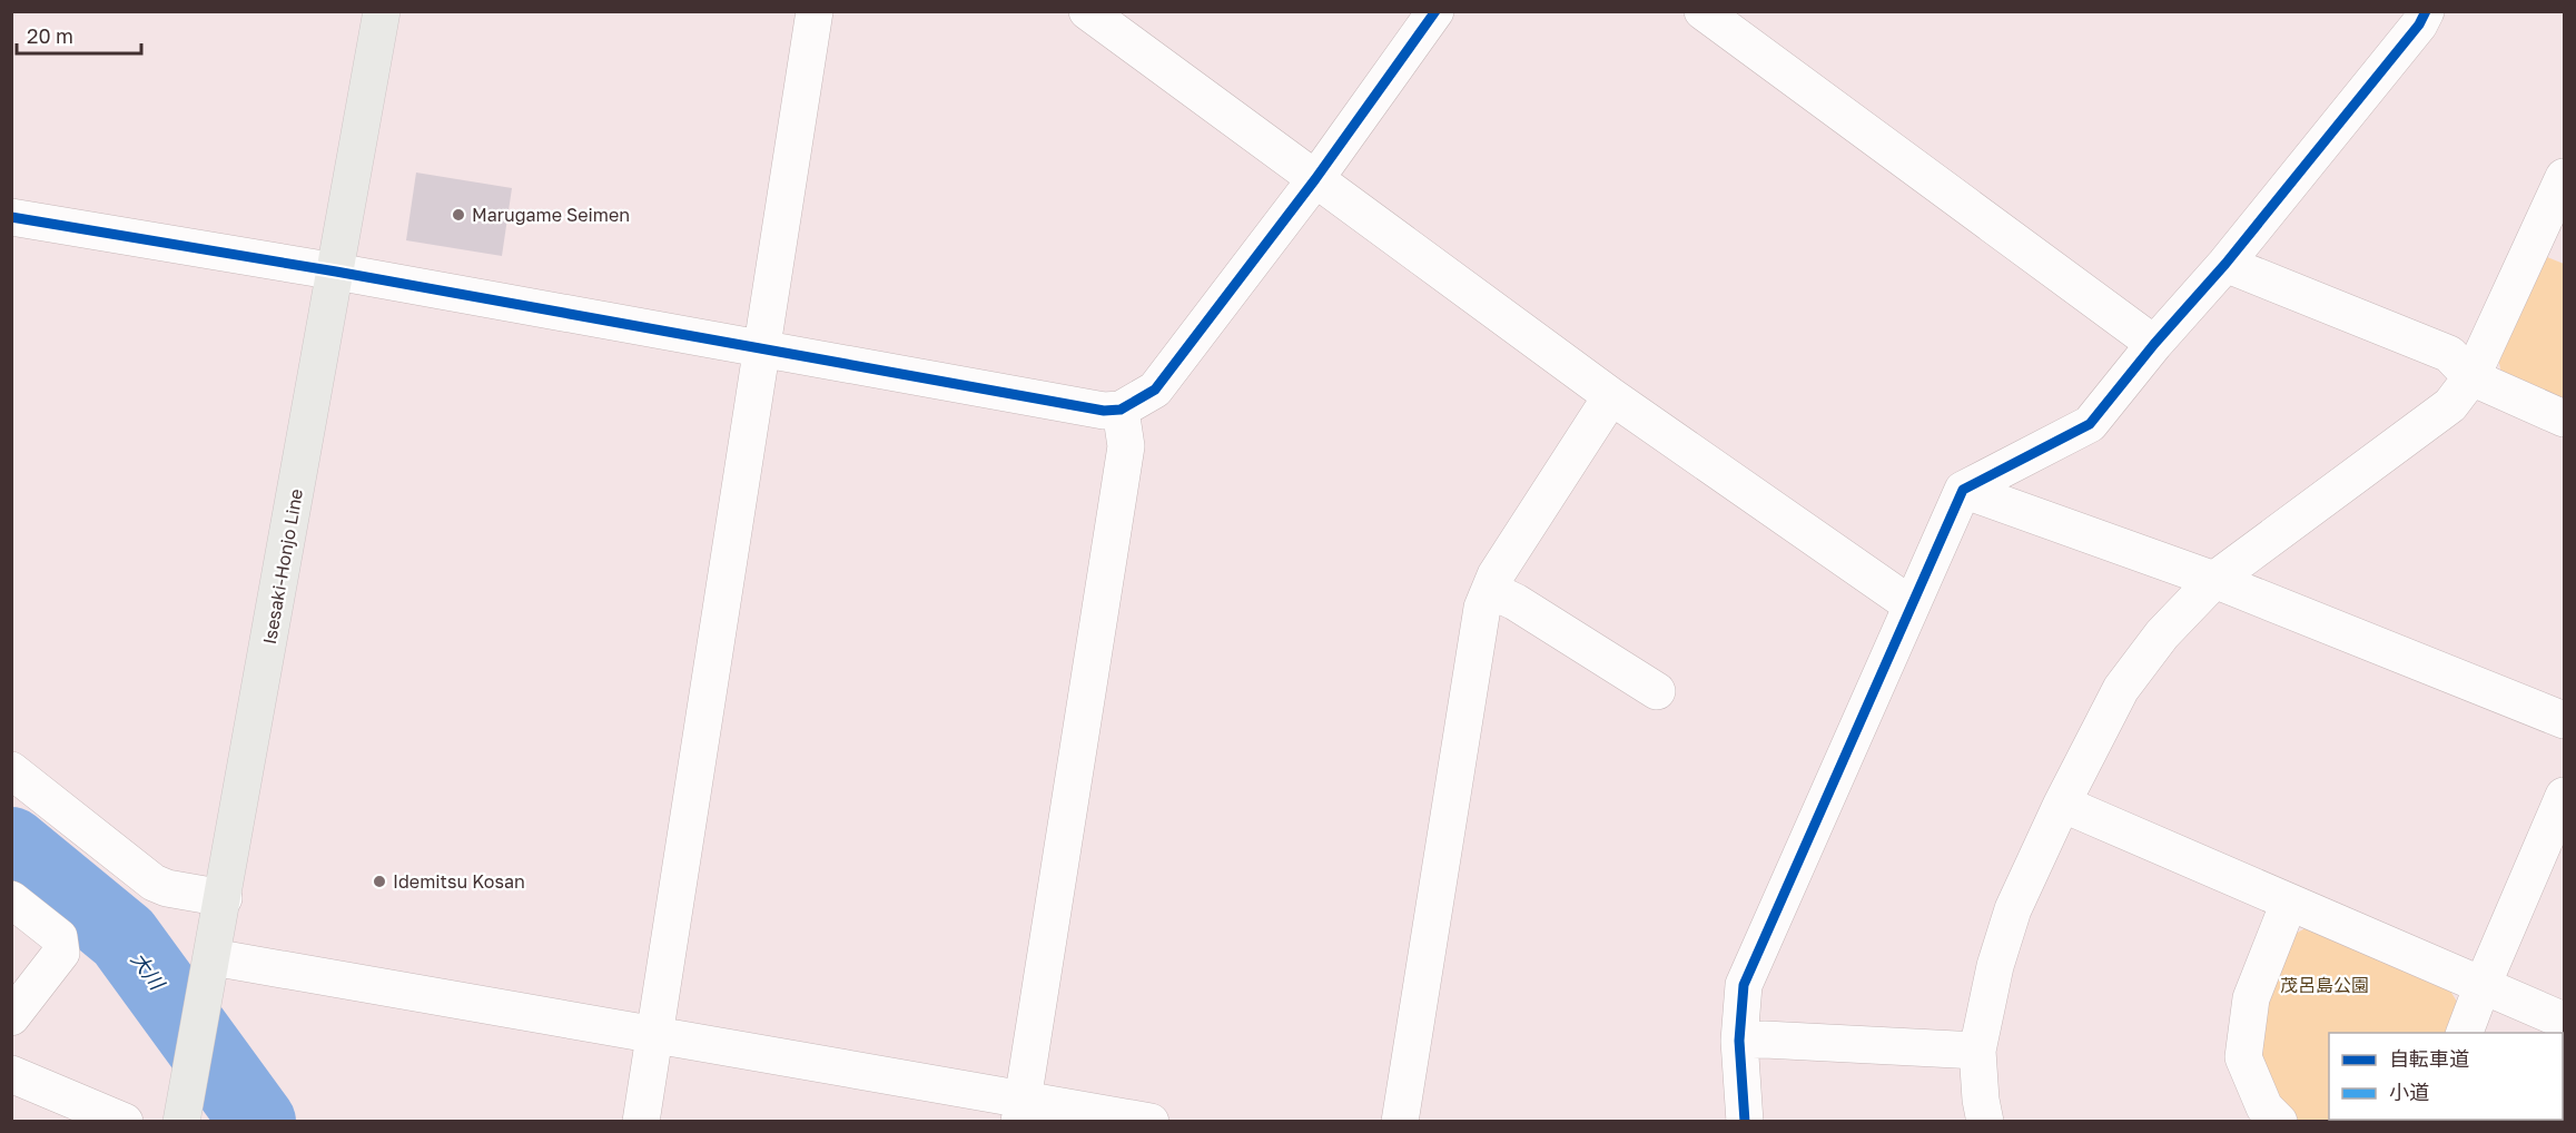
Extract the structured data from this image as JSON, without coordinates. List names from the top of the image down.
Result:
{
  "streets": {
    "main road": ["Isesaki-Honjo Line"]
  },
  "water": ["大川"],
  "parks": ["茂呂島公園"],
  "places": ["Marugame Seimen", "Idemitsu Kosan"],
  "legend": ["自転車道", "小道"],
  "scale_bar": "20 m"
}
